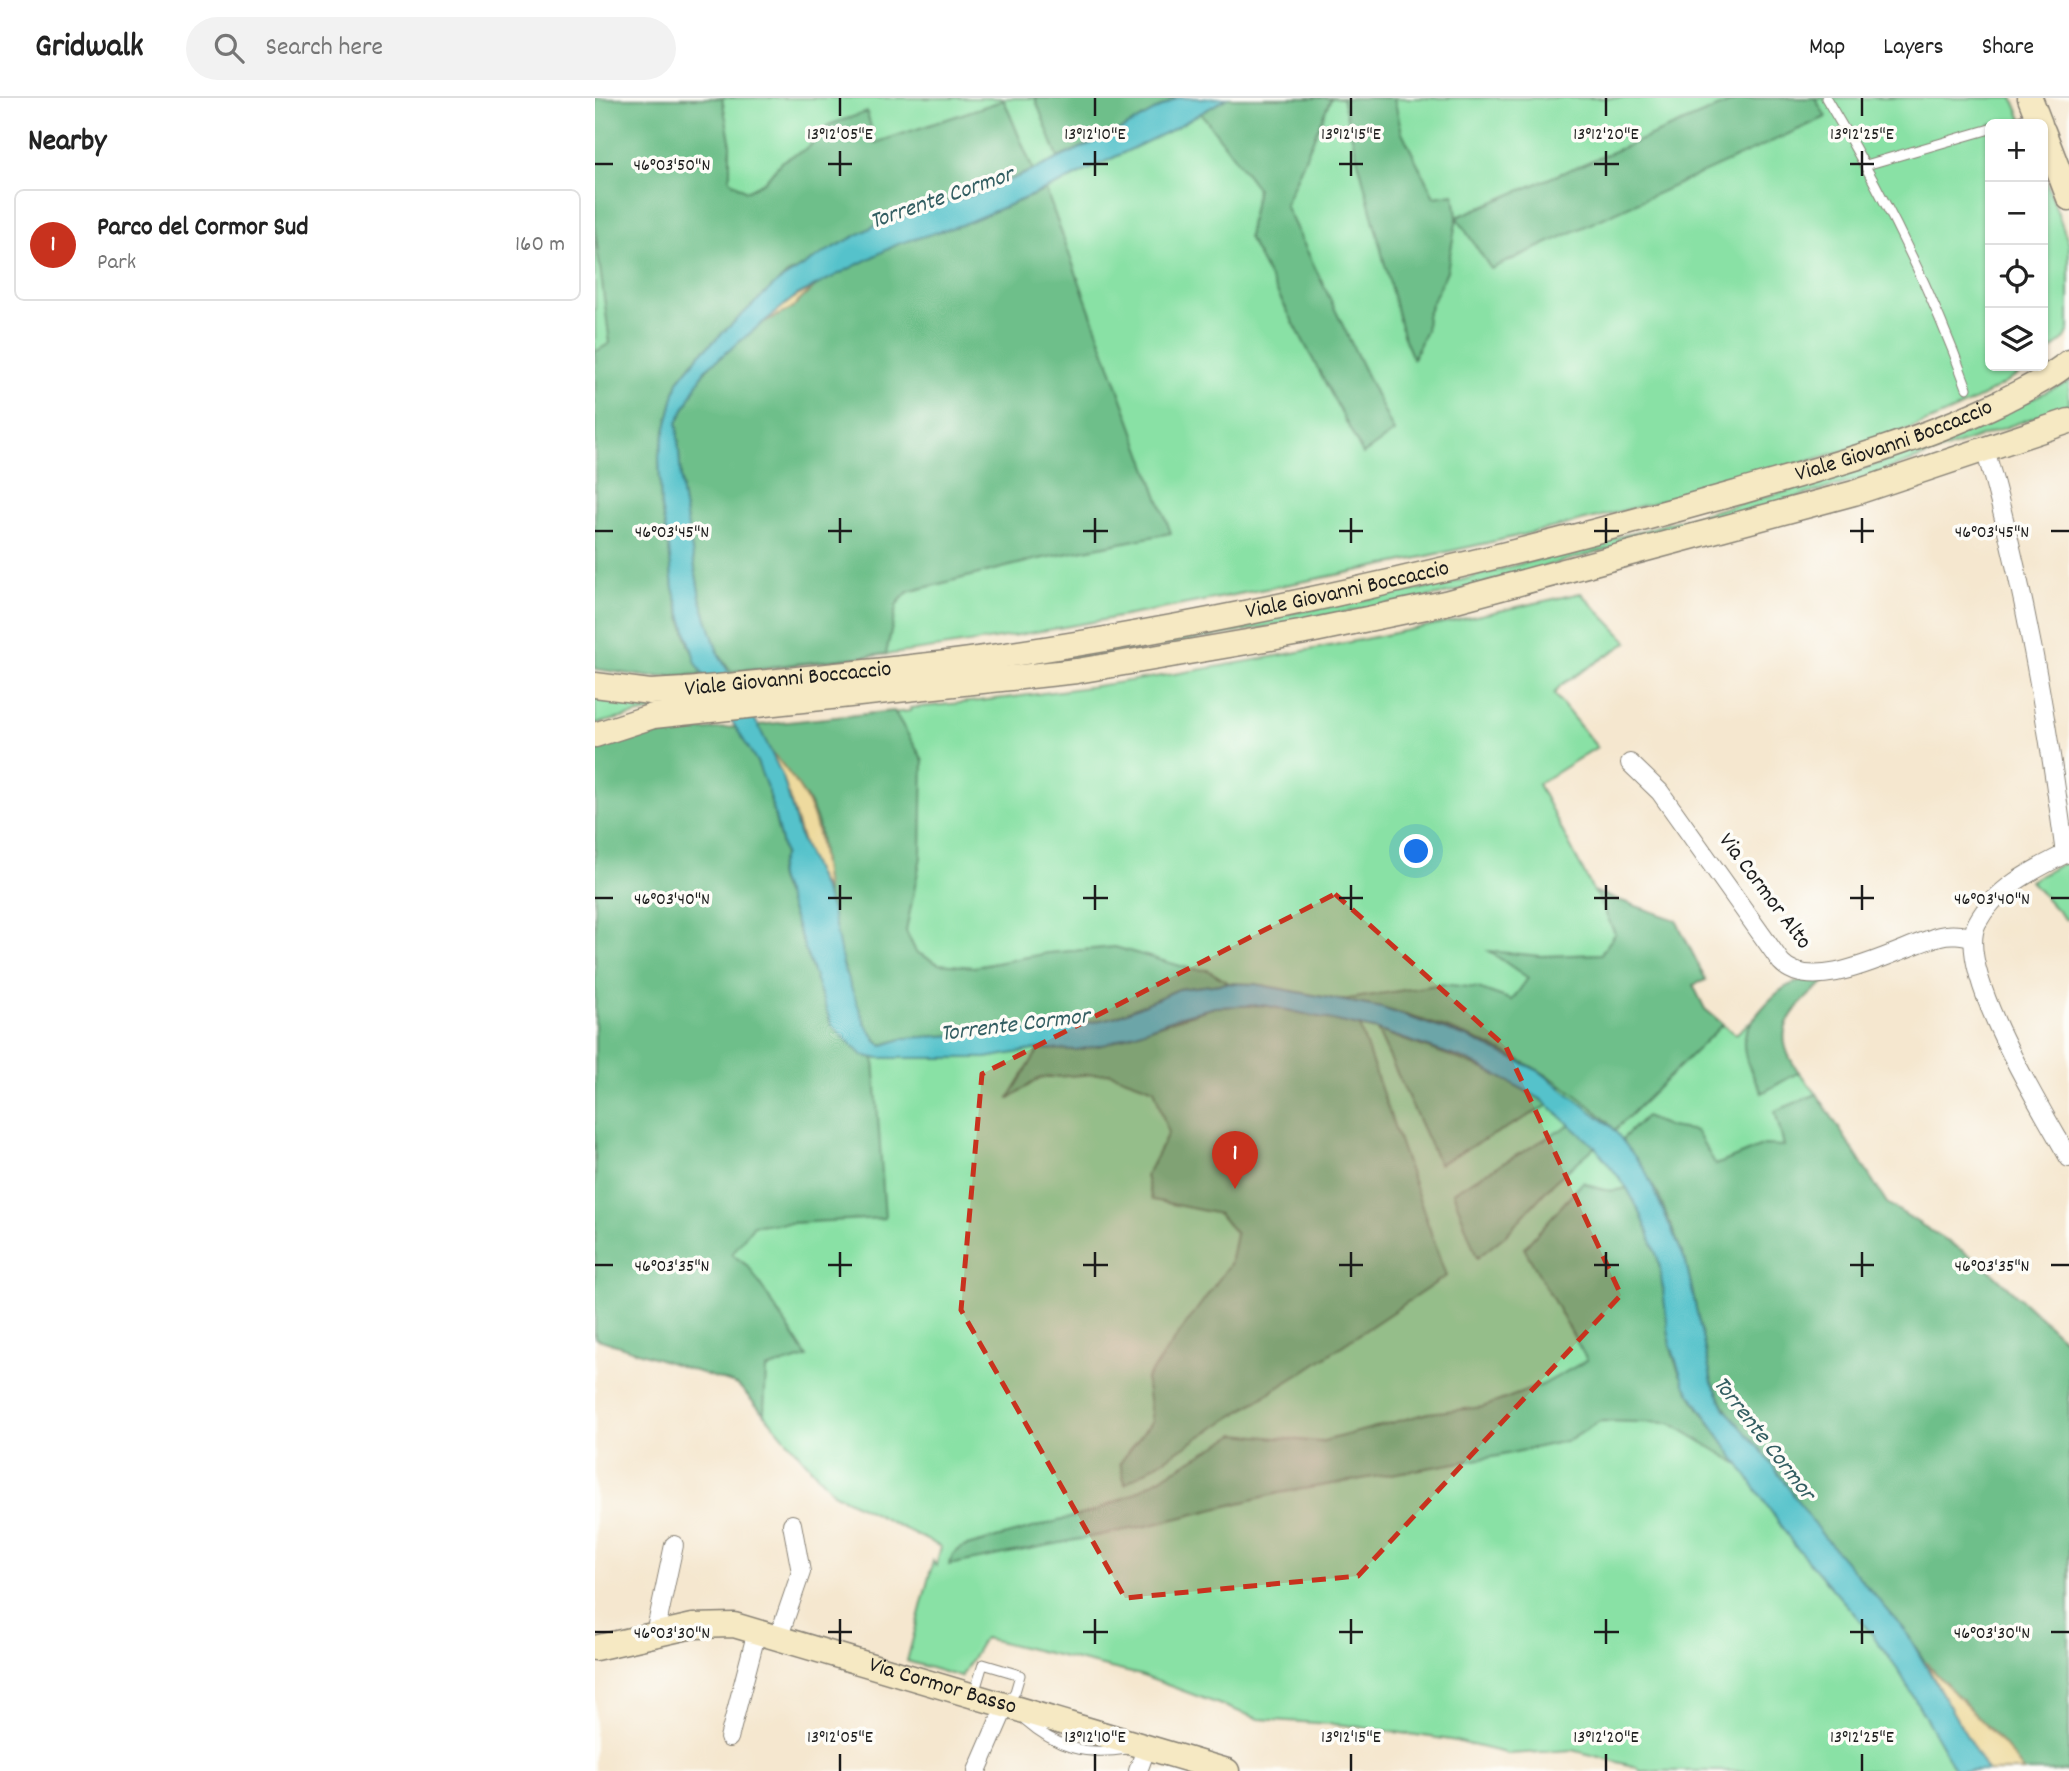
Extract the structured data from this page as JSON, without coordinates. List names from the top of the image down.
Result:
{
  "streets": {
    "main road": ["Viale Giovanni Boccaccio", "Via Cormor Basso"],
    "street": ["Via Cormor Alto"]
  },
  "water": ["Torrente Cormor"],
  "page": {
    "header": "Gridwalk",
    "search": "Search here",
    "nav": ["Map", "Layers", "Share"],
    "heading": "Nearby",
    "map_buttons": ["+", "−"],
    "list": [
      {
        "mark": "1",
        "name": "Parco del Cormor Sud",
        "note": "Park",
        "value": "160 m"
      }
    ],
    "pins": "1"
  },
  "coordinates": [
    "13°12'05\"E",
    "13°12'10\"E",
    "13°12'15\"E",
    "13°12'20\"E",
    "13°12'25\"E",
    "46°03'50\"N",
    "46°03'45\"N",
    "46°03'40\"N",
    "46°03'35\"N",
    "46°03'30\"N"
  ]
}
